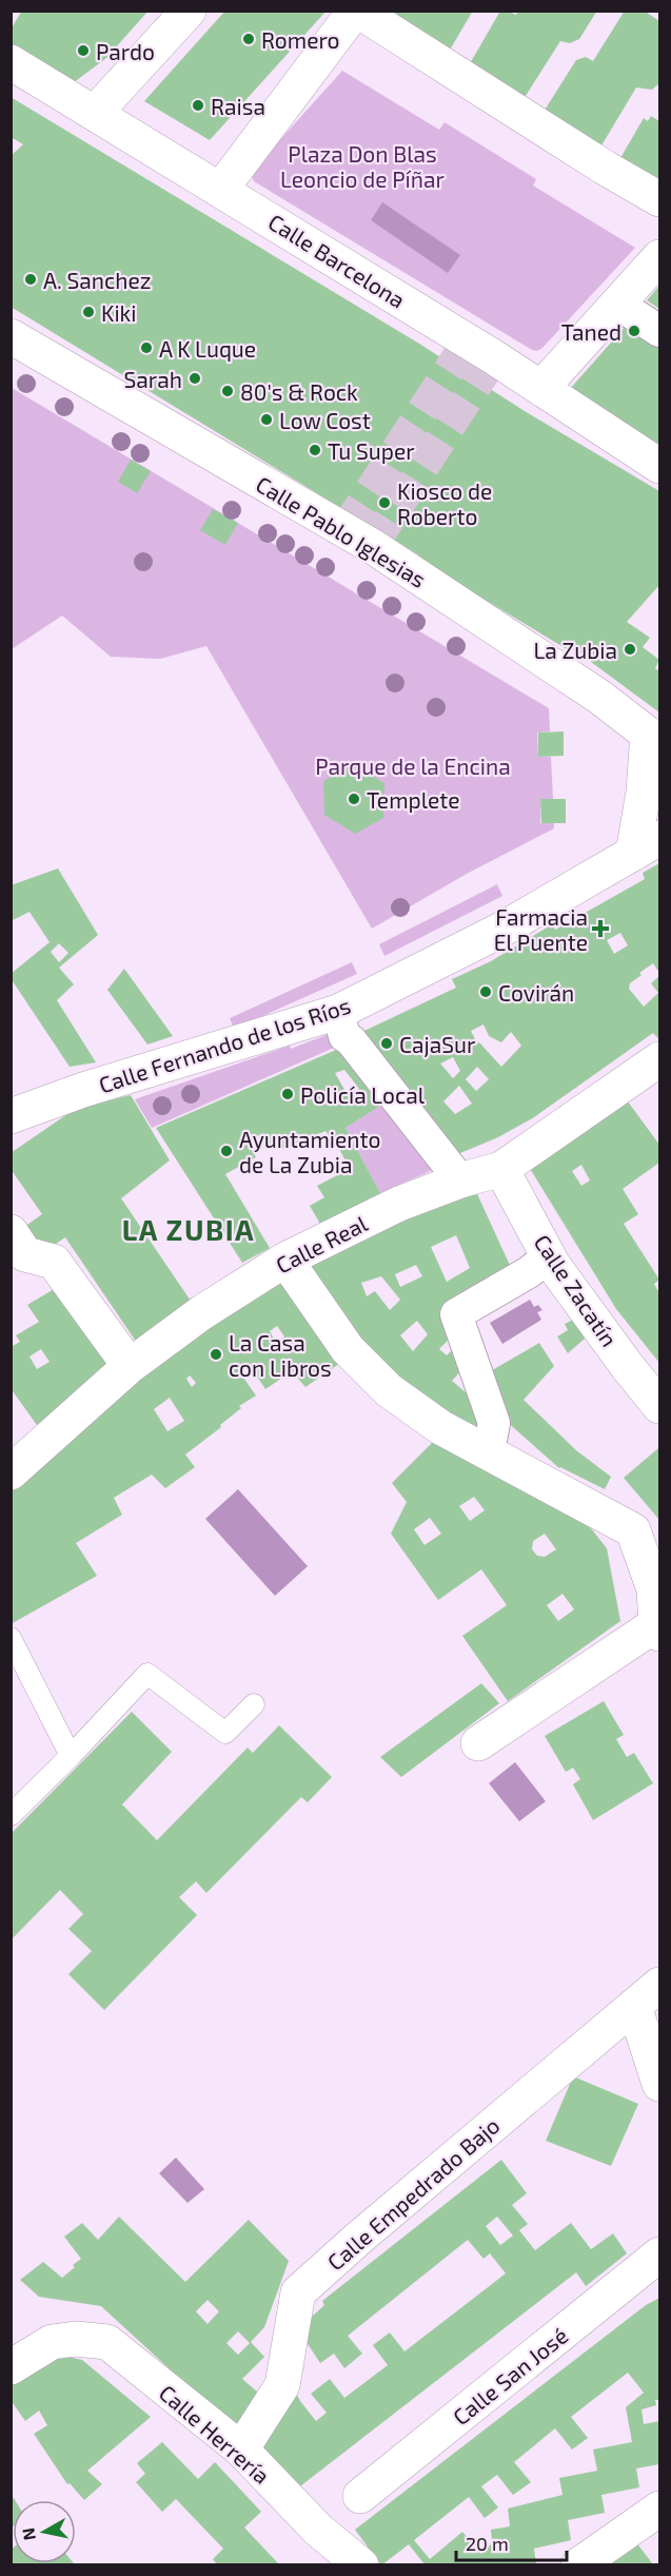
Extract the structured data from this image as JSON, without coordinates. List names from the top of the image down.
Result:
{
  "streets": {
    "street": [
      "Calle Barcelona",
      "Calle Pablo Iglesias",
      "Calle Fernando de los Ríos",
      "Calle Real",
      "Calle Zacatín",
      "Calle Empedrado Bajo",
      "Calle San José",
      "Calle Herrería"
    ]
  },
  "crossings": [
    ["Calle Pablo Iglesias", "Calle Fernando de los Ríos"],
    ["Calle Real", "Calle Zacatín"],
    ["Calle Empedrado Bajo", "Calle Herrería"]
  ],
  "districts": ["LA ZUBIA"],
  "parks": ["Plaza Don Blas Leoncio de Píñar", "Parque de la Encina"],
  "places": {
    "other": [
      "Romero",
      "Pardo",
      "Raisa",
      "A. Sanchez",
      "Kiki",
      "Taned",
      "A K Luque",
      "Sarah",
      "80's & Rock",
      "Low Cost",
      "Tu Super",
      "Kiosco de Roberto",
      "La Zubia",
      "Templete",
      "Covirán",
      "CajaSur",
      "Policía Local",
      "Ayuntamiento de La Zubia",
      "La Casa con Libros"
    ],
    "health": ["Farmacia El Puente"]
  },
  "scale_bar": "20 m",
  "north": "left"
}
